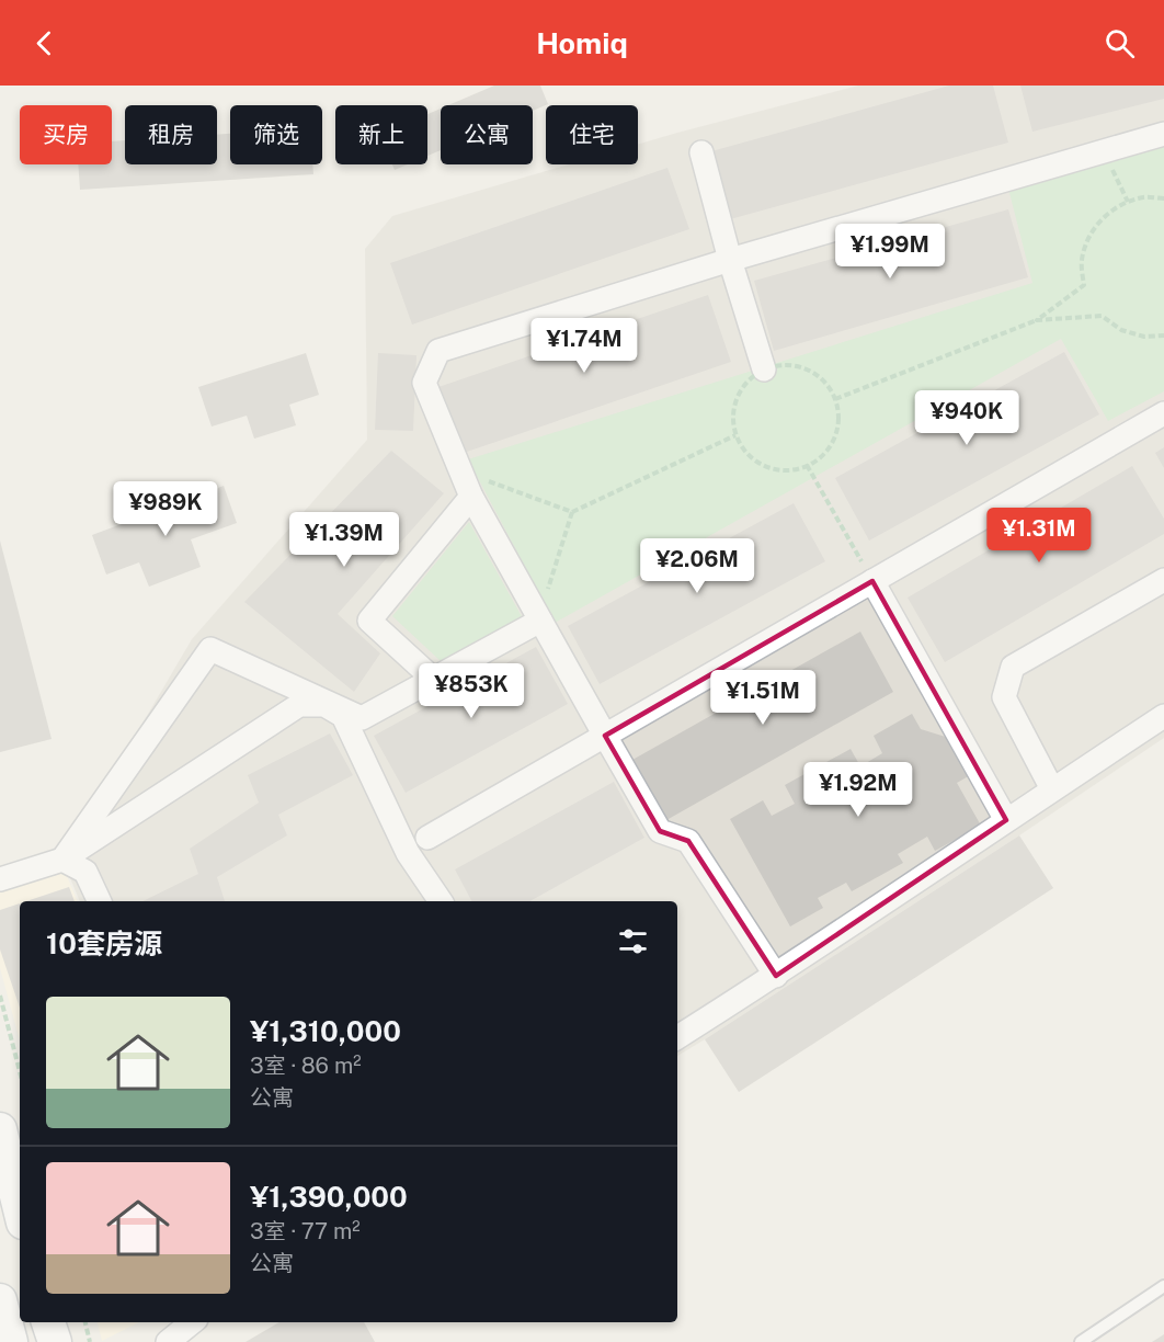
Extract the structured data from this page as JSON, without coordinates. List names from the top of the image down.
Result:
{
  "page": {
    "header": "Homiq",
    "chip": [
      "买房",
      "租房",
      "筛选",
      "新上",
      "公寓",
      "住宅"
    ],
    "price": [
      "¥1.99M",
      "¥1.74M",
      "¥940K",
      "¥989K",
      "¥1.31M",
      "¥1.39M",
      "¥2.06M",
      "¥853K",
      "¥1.51M",
      "¥1.92M"
    ],
    "heading": "10套房源",
    "list": [
      {
        "name": "¥1,310,000",
        "note": "3室 · 86 m² · 公寓"
      },
      {
        "name": "¥1,390,000",
        "note": "3室 · 77 m² · 公寓"
      }
    ]
  }
}
